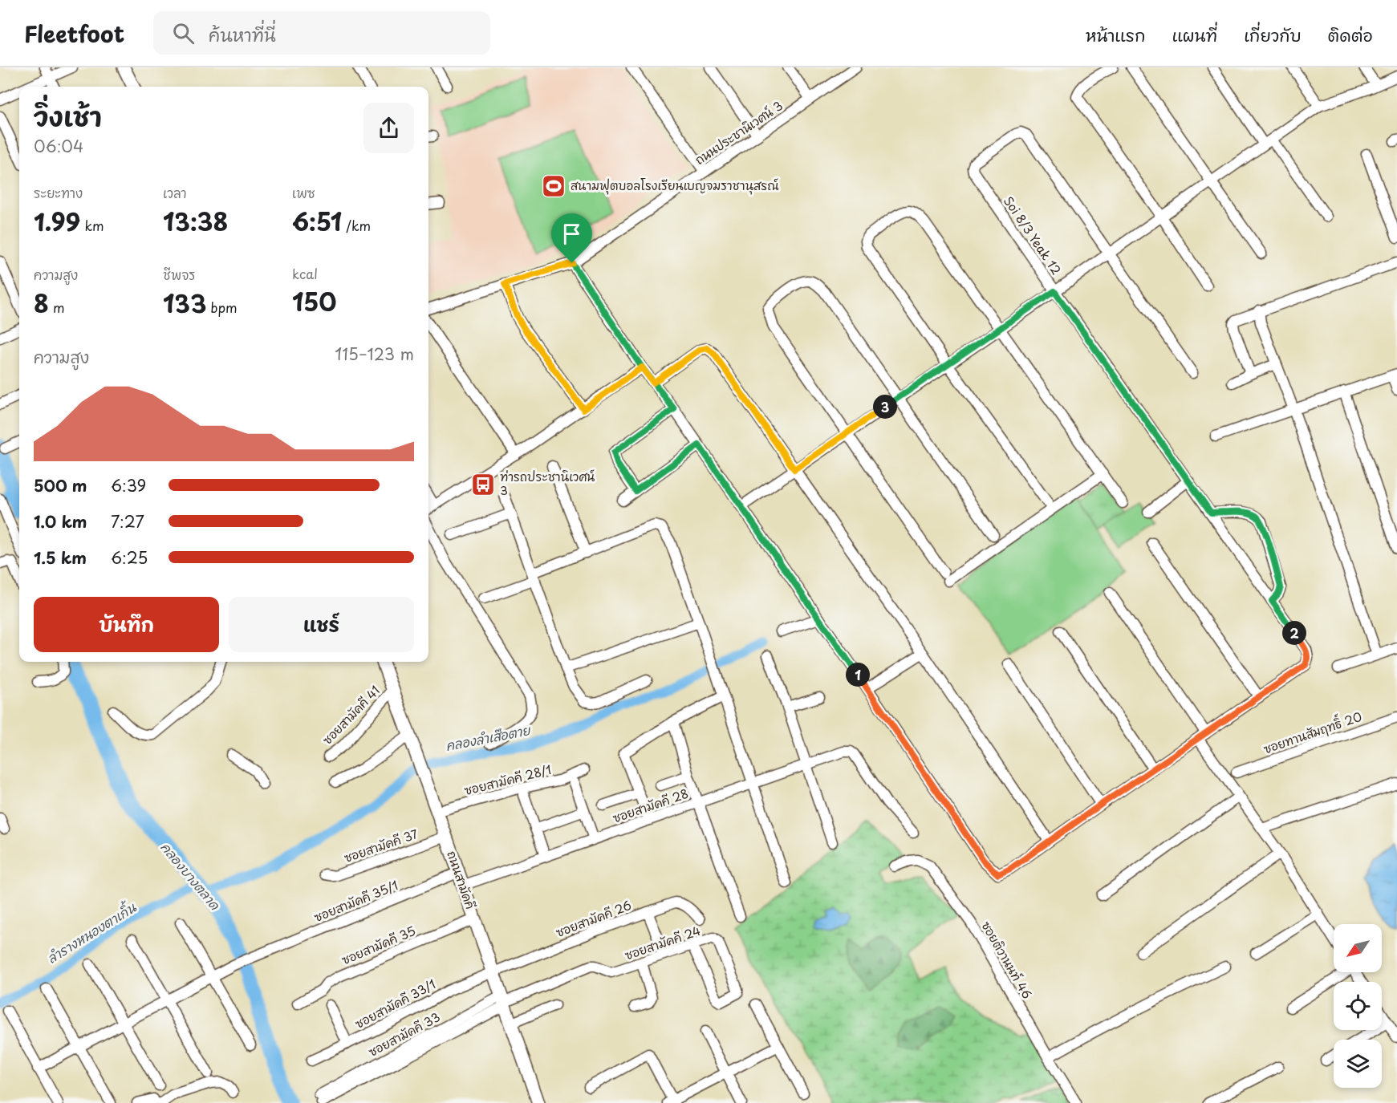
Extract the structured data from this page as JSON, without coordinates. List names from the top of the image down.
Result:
{
  "streets": {
    "main road": ["ถนนสามัคคี"],
    "street": [
      "ถนนประชานิเวศน์ 3",
      "Soi 8/3 Yeak 12",
      "ซอยสามัคคี 41",
      "ซอยทานสัมฤทธิ์ 20",
      "ซอยสามัคคี 28/1",
      "ซอยสามัคคี 28",
      "ซอยสามัคคี 37",
      "ซอยสามัคคี 35/1",
      "ซอยสามัคคี 26",
      "ซอยสามัคคี 24",
      "ซอยสามัคคี 35",
      "ซอยติวานนท์ 46",
      "ซอยสามัคคี 33/1"
    ]
  },
  "crossings": [
    ["ซอยสามัคคี 41", "ถนนสามัคคี"],
    ["ซอยสามัคคี 28/1", "ถนนสามัคคี"],
    ["ซอยสามัคคี 28", "ถนนสามัคคี"],
    ["ซอยสามัคคี 37", "ถนนสามัคคี"],
    ["ถนนสามัคคี", "ซอยสามัคคี 35/1"],
    ["ถนนสามัคคี", "ซอยสามัคคี 26"],
    ["ถนนสามัคคี", "ซอยสามัคคี 24"],
    ["ถนนสามัคคี", "ซอยสามัคคี 35"],
    ["ถนนสามัคคี", "ซอยสามัคคี 33/1"],
    ["ซอยสามัคคี 26", "ซอยสามัคคี 33/1"]
  ],
  "water": ["คลองลำเสือตาย", "คลองบางตลาด", "ลำรางหนองตาเกิ้น"],
  "places": {
    "sports": ["สนามฟุตบอลโรงเรียนเบญจมราชานุสรณ์"],
    "bus stop": ["ท่ารถประชานิเวศน์ 3"]
  },
  "north": "bottom left",
  "page": {
    "header": "Fleetfoot",
    "search": "ค้นหาที่นี่",
    "nav": [
      "หน้าแรก",
      "แผนที่",
      "เกี่ยวกับ",
      "ติดต่อ"
    ],
    "heading": ["วิ่งเช้า", "06:04"],
    "stats": [
      ["ระยะทาง", "1.99 km"],
      ["เวลา", "13:38"],
      ["เพซ", "6:51 /km"],
      ["ความสูง", "8 m"],
      ["ชีพจร", "133 bpm"],
      ["kcal", "150"]
    ],
    "chart": ["ความสูง", "115–123 m"],
    "pins": ["3", "2", "1"],
    "list": [
      {
        "name": "500 m",
        "note": "6:39"
      },
      {
        "name": "1.0 km",
        "note": "7:27"
      },
      {
        "name": "1.5 km",
        "note": "6:25"
      }
    ],
    "buttons": ["บันทึก", "แชร์"]
  }
}
